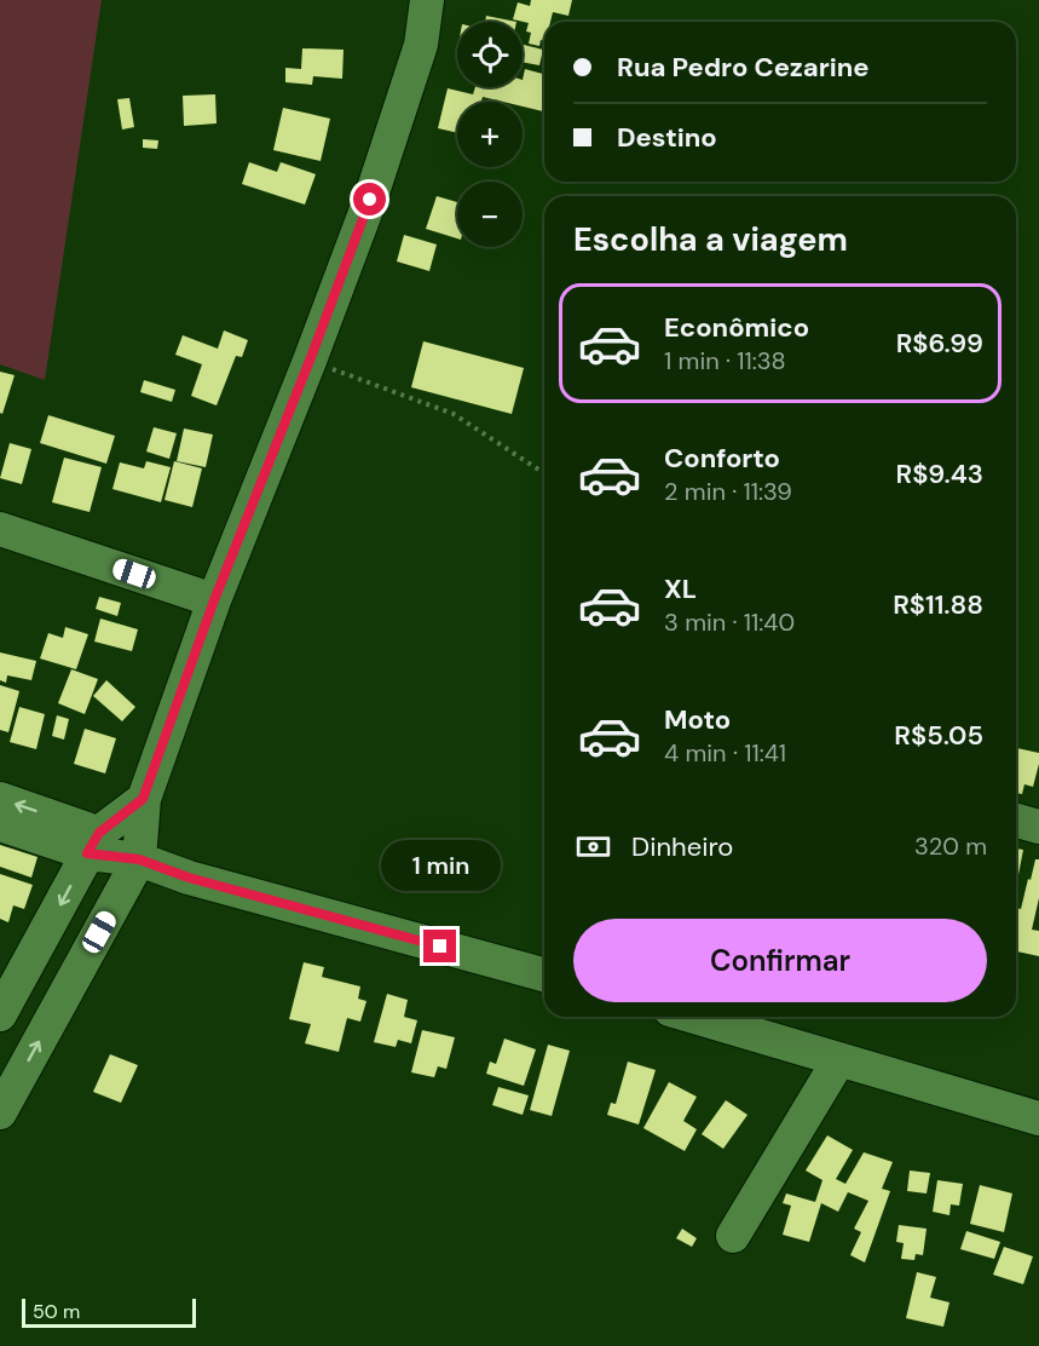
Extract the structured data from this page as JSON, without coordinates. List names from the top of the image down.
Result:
{
  "scale_bar": "50 m",
  "page": {
    "map_buttons": ["+", "−"],
    "banner": ["Rua Pedro Cezarine", "Destino"],
    "heading": "Escolha a viagem",
    "list": [
      {
        "name": "Econômico",
        "note": "1 min · 11:38",
        "value": "R$6.99"
      },
      {
        "name": "Conforto",
        "note": "2 min · 11:39",
        "value": "R$9.43"
      },
      {
        "name": "XL",
        "note": "3 min · 11:40",
        "value": "R$11.88"
      },
      {
        "name": "Moto",
        "note": "4 min · 11:41",
        "value": "R$5.05"
      }
    ],
    "pay": ["Dinheiro", "320 m"],
    "bubble": "1 min",
    "buttons": "Confirmar",
    "scale": "50 m"
  }
}
